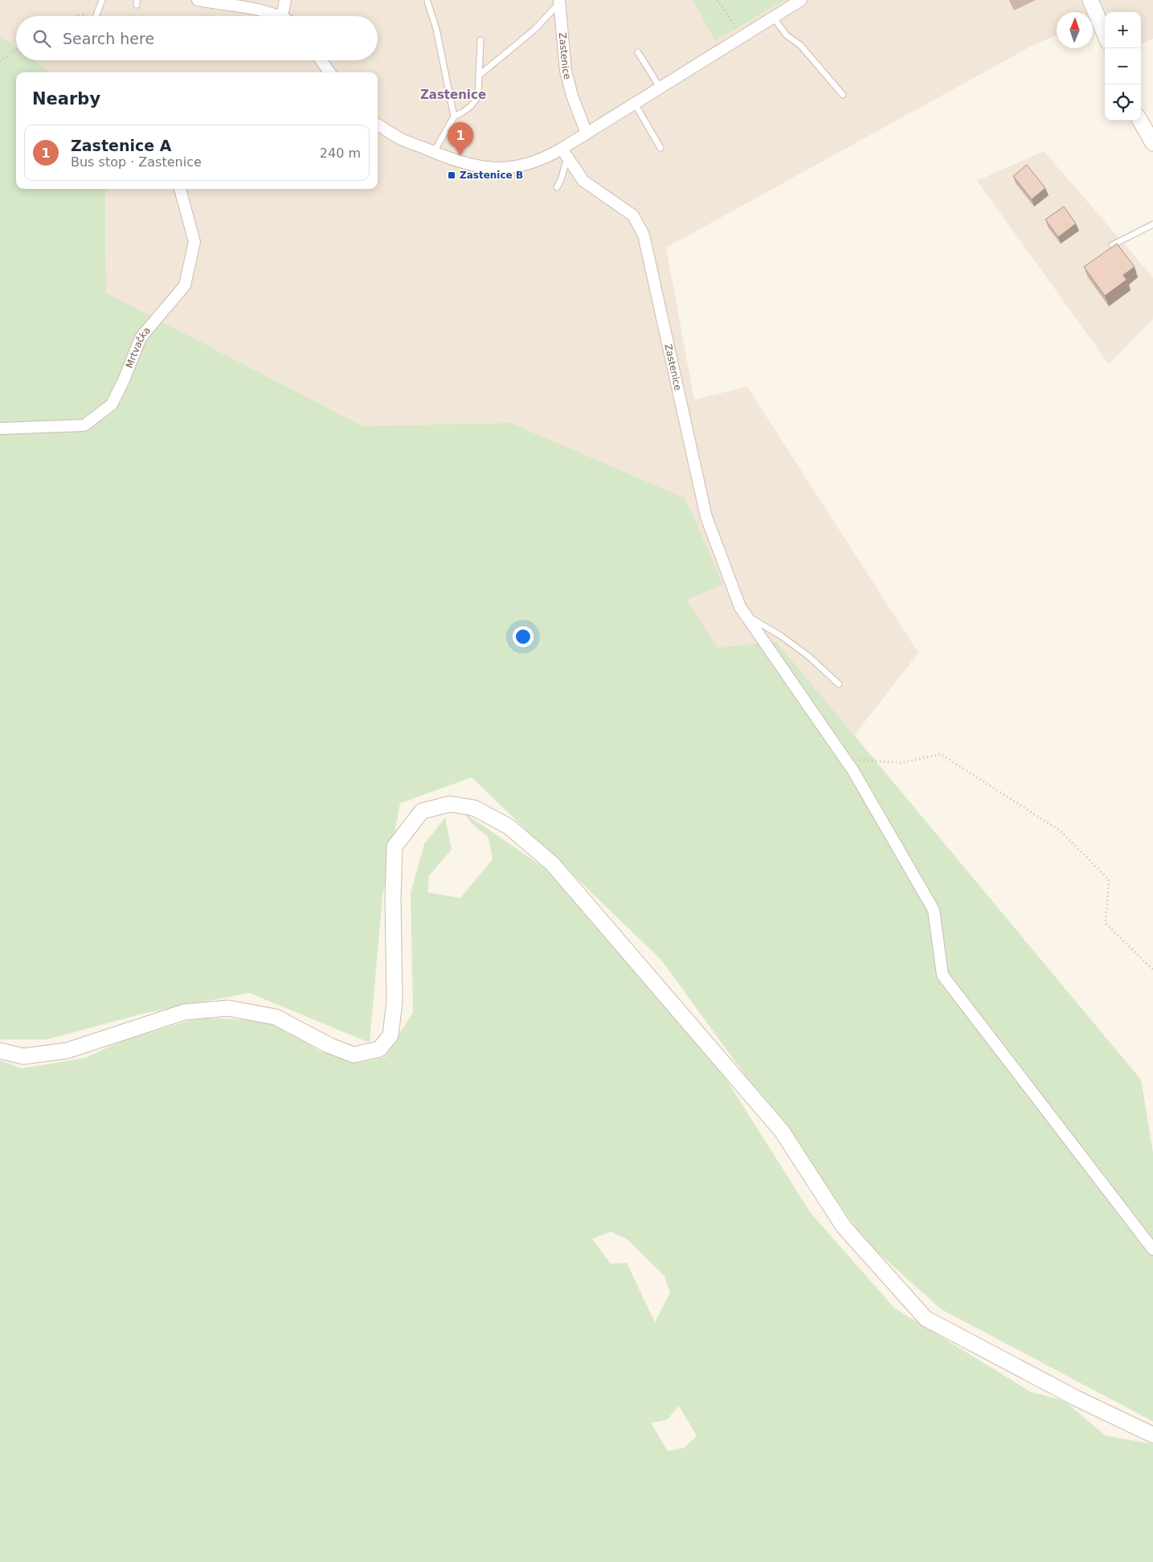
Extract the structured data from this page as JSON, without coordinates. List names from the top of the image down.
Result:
{
  "streets": {
    "street": ["Zastenice", "Mrtvačka"]
  },
  "districts": ["Zastenice"],
  "places": {
    "transit": ["Zastenice B"]
  },
  "north": "top",
  "page": {
    "map_buttons": ["+", "−"],
    "search": "Search here",
    "heading": "Nearby",
    "pins": "1",
    "list": [
      {
        "mark": "1",
        "name": "Zastenice A",
        "note": "Bus stop · Zastenice",
        "value": "240 m"
      }
    ]
  }
}
